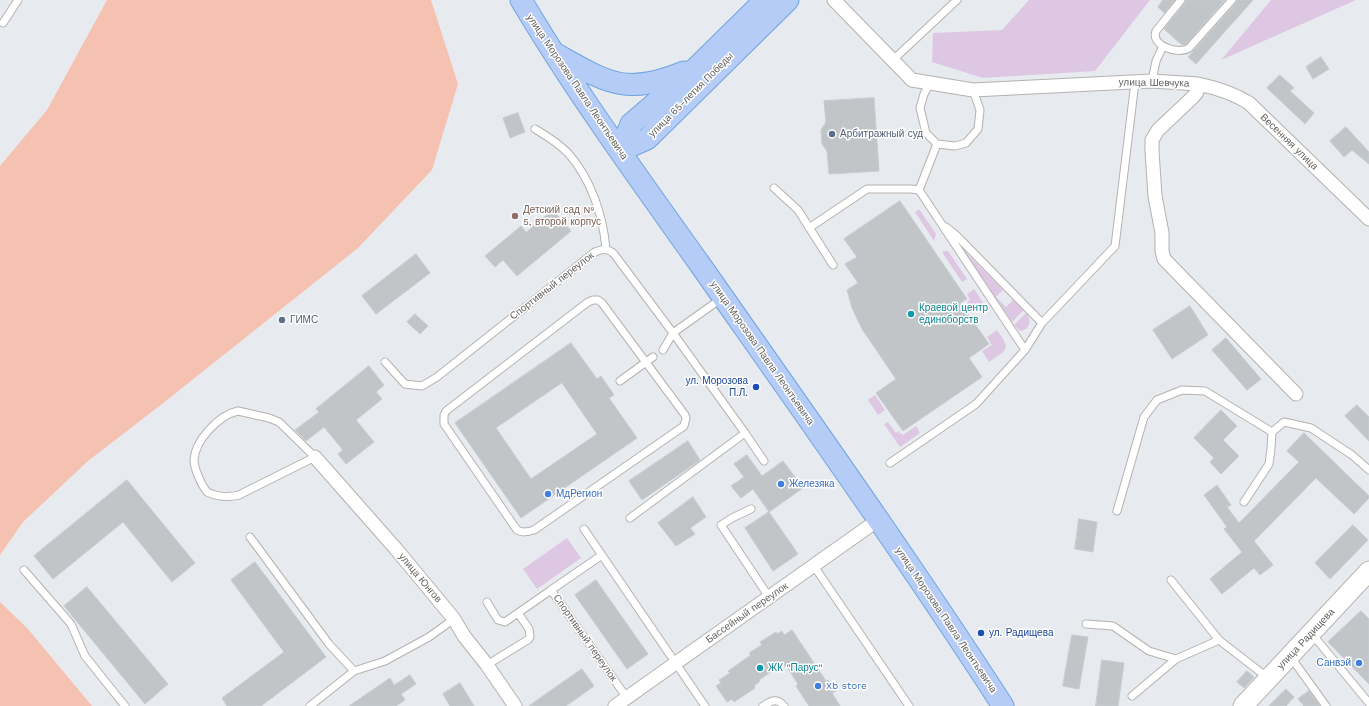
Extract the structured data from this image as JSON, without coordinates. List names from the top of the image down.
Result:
{
  "streets": {
    "main road": ["улица Морозова Павла Леонтьевича", "улица 65-летия Победы"],
    "street": [
      "улица Шевчука",
      "Весенняя улица",
      "улица Юнгов",
      "Бассейный переулок",
      "улица Радищева"
    ],
    "lane": ["Спортивный переулок"]
  },
  "crossings": [
    ["улица Шевчука", "Весенняя улица"],
    ["улица Морозова Павла Леонтьевича", "улица 65-летия Победы"],
    ["улица Морозова Павла Леонтьевича", "Бассейный переулок"],
    ["Спортивный переулок", "Бассейный переулок"]
  ],
  "places": [
    "Арбитражный суд",
    "Детский сад № 5, второй корпус",
    "Краевой центр единоборств",
    "ГИМС",
    "ул. Морозова П.Л.",
    "Железяка",
    "МдРегион",
    "ул. Радищева",
    "Санвэй",
    "ЖК \"Парус\"",
    "Xb store"
  ]
}
